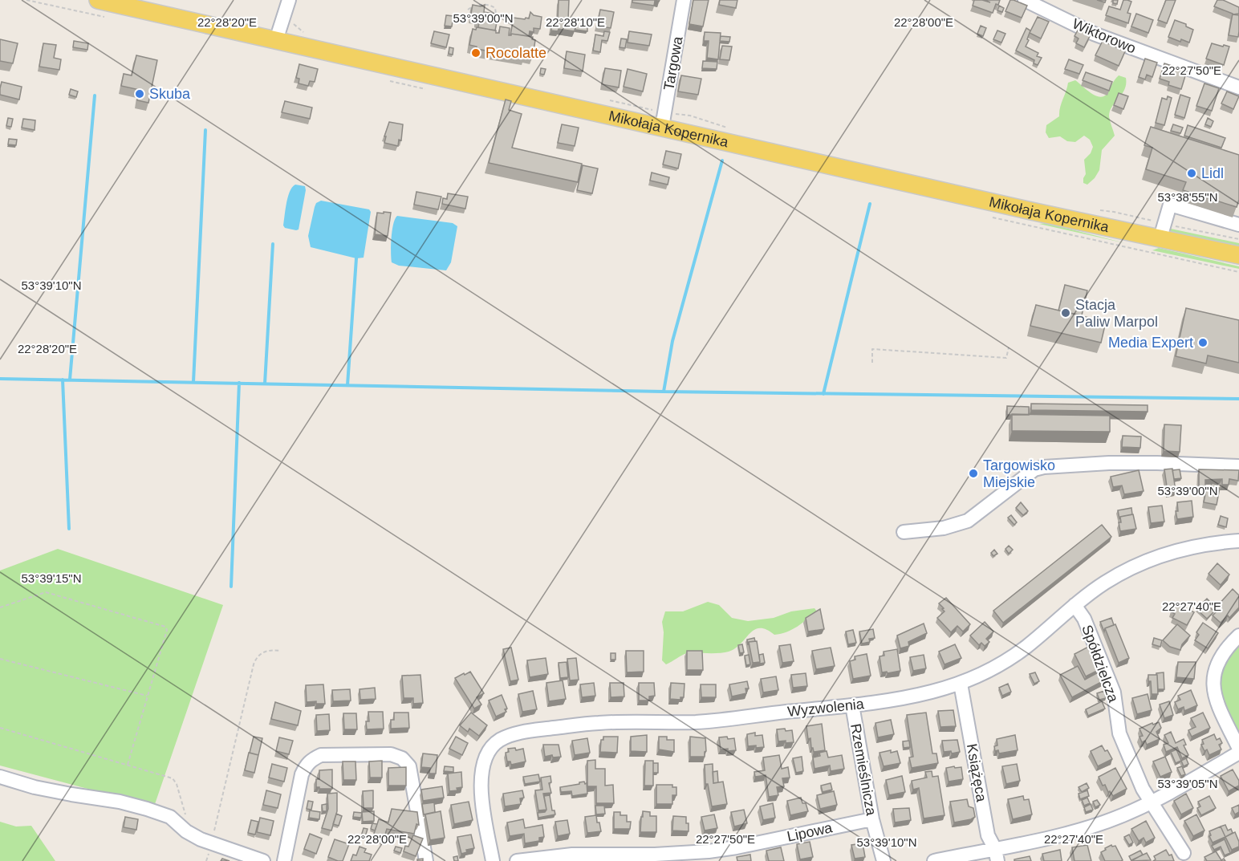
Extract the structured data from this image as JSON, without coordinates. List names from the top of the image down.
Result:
{
  "streets": {
    "main road": ["Mikołaja Kopernika"],
    "street": [
      "Wiktorowo",
      "Targowa",
      "Spółdzielcza",
      "Wyzwolenia",
      "Rzemieślnicza",
      "Książęca",
      "Lipowa"
    ]
  },
  "crossings": [
    ["Targowa", "Mikołaja Kopernika"],
    ["Spółdzielcza", "Wyzwolenia"],
    ["Wyzwolenia", "Rzemieślnicza"],
    ["Wyzwolenia", "Książęca"],
    ["Rzemieślnicza", "Lipowa"]
  ],
  "places": [
    "Rocolatte",
    "Skuba",
    "Lidl",
    "Stacja Paliw Marpol",
    "Media Expert",
    "Targowisko Miejskie"
  ],
  "coordinates": [
    "53°39'00\"N",
    "22°28'20\"E",
    "22°28'10\"E",
    "22°28'00\"E",
    "22°27'50\"E",
    "53°38'55\"N",
    "53°39'10\"N",
    "53°39'15\"N",
    "22°27'40\"E",
    "53°39'05\"N"
  ]
}
